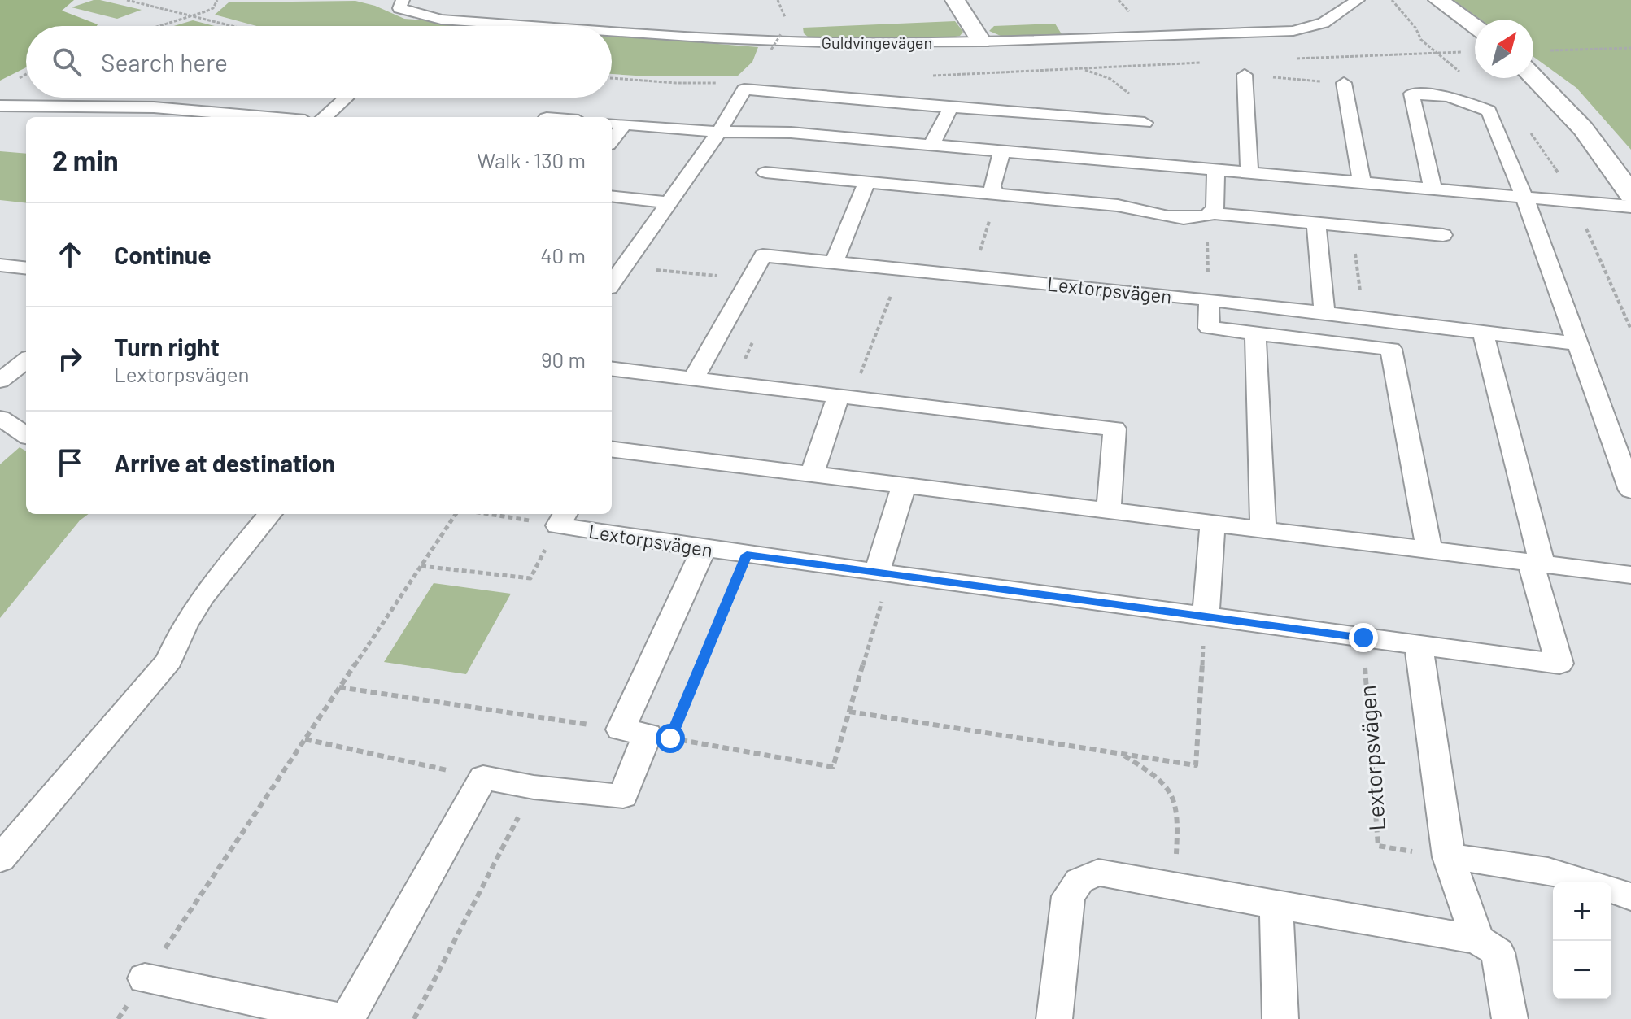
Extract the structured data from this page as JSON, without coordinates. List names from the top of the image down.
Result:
{
  "streets": {
    "lane": ["Guldvingevägen", "Lextorpsvägen"]
  },
  "north": "top right",
  "page": {
    "search": "Search here",
    "heading": ["2 min", "Walk · 130 m"],
    "list": [
      ["Continue", "40 m"],
      ["Turn right", "Lextorpsvägen", "90 m"],
      "Arrive at destination"
    ],
    "map_buttons": ["+", "−"]
  }
}
